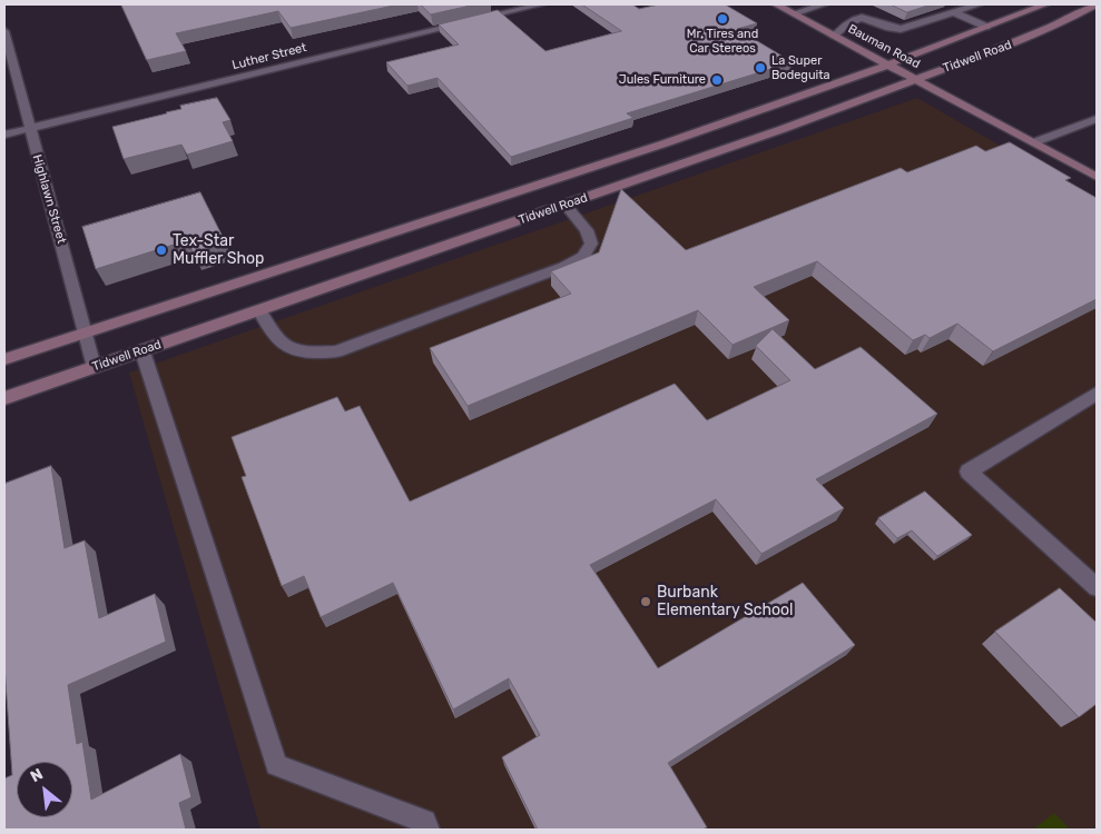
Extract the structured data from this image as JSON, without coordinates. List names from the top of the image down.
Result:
{
  "streets": {
    "main road": ["Bauman Road", "Tidwell Road"],
    "street": ["Luther Street", "Highlawn Street"]
  },
  "crossings": [
    ["Bauman Road", "Tidwell Road"],
    ["Luther Street", "Highlawn Street"],
    ["Tidwell Road", "Highlawn Street"]
  ],
  "places": [
    "Mr. Tires and Car Stereos",
    "La Super Bodeguita",
    "Jules Furniture",
    "Tex-Star Muffler Shop",
    "Burbank Elementary School"
  ],
  "north": "top left"
}
